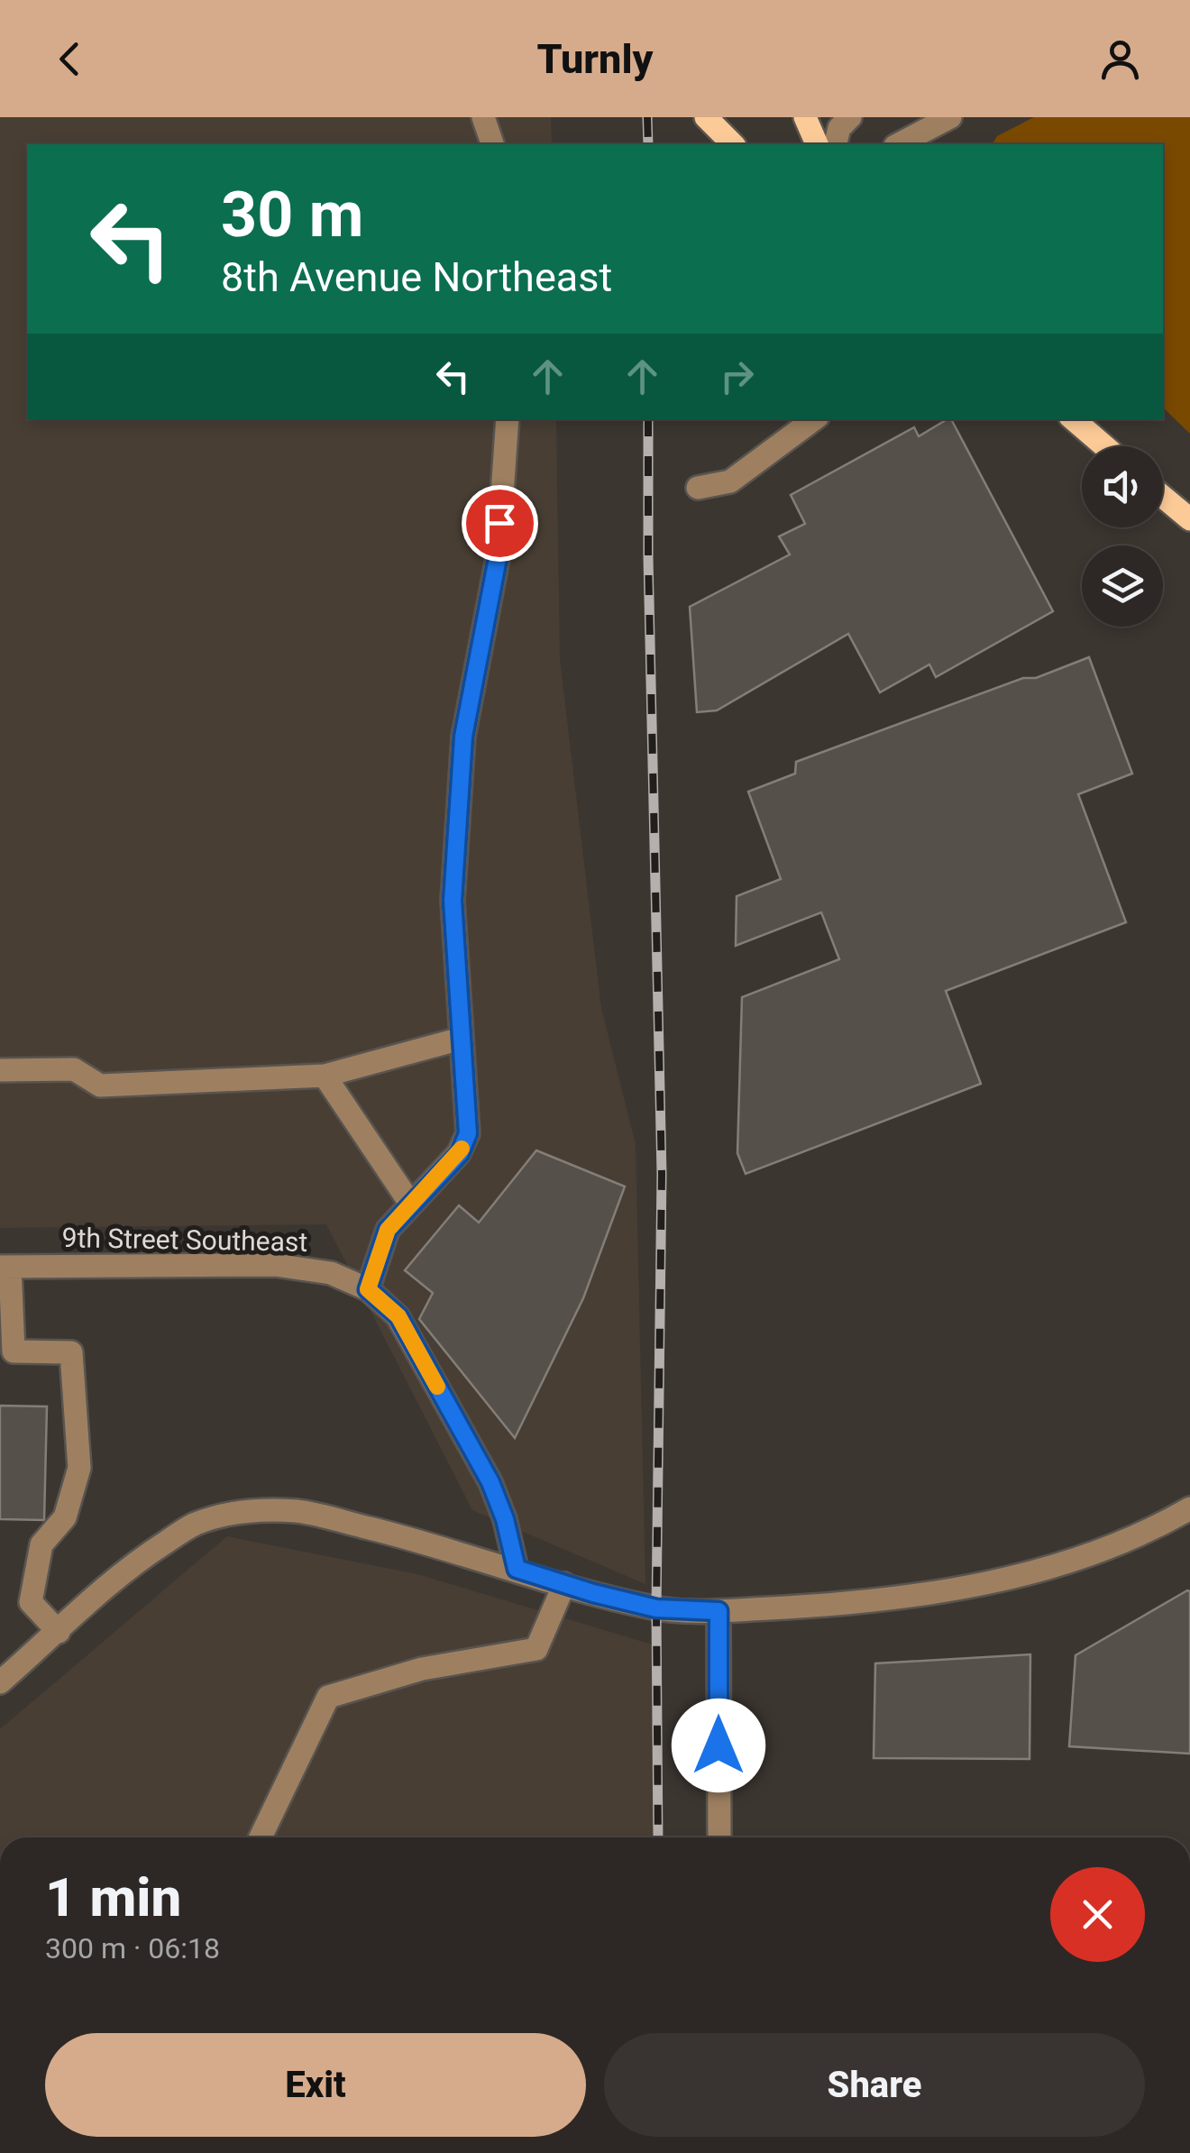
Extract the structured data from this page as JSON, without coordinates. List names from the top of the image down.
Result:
{
  "streets": {
    "street": ["9th Street Southeast"]
  },
  "page": {
    "header": "Turnly",
    "turn": ["30 m", "8th Avenue Northeast"],
    "heading": ["1 min", "300 m · 06:18"],
    "buttons": ["Exit", "Share"]
  }
}
